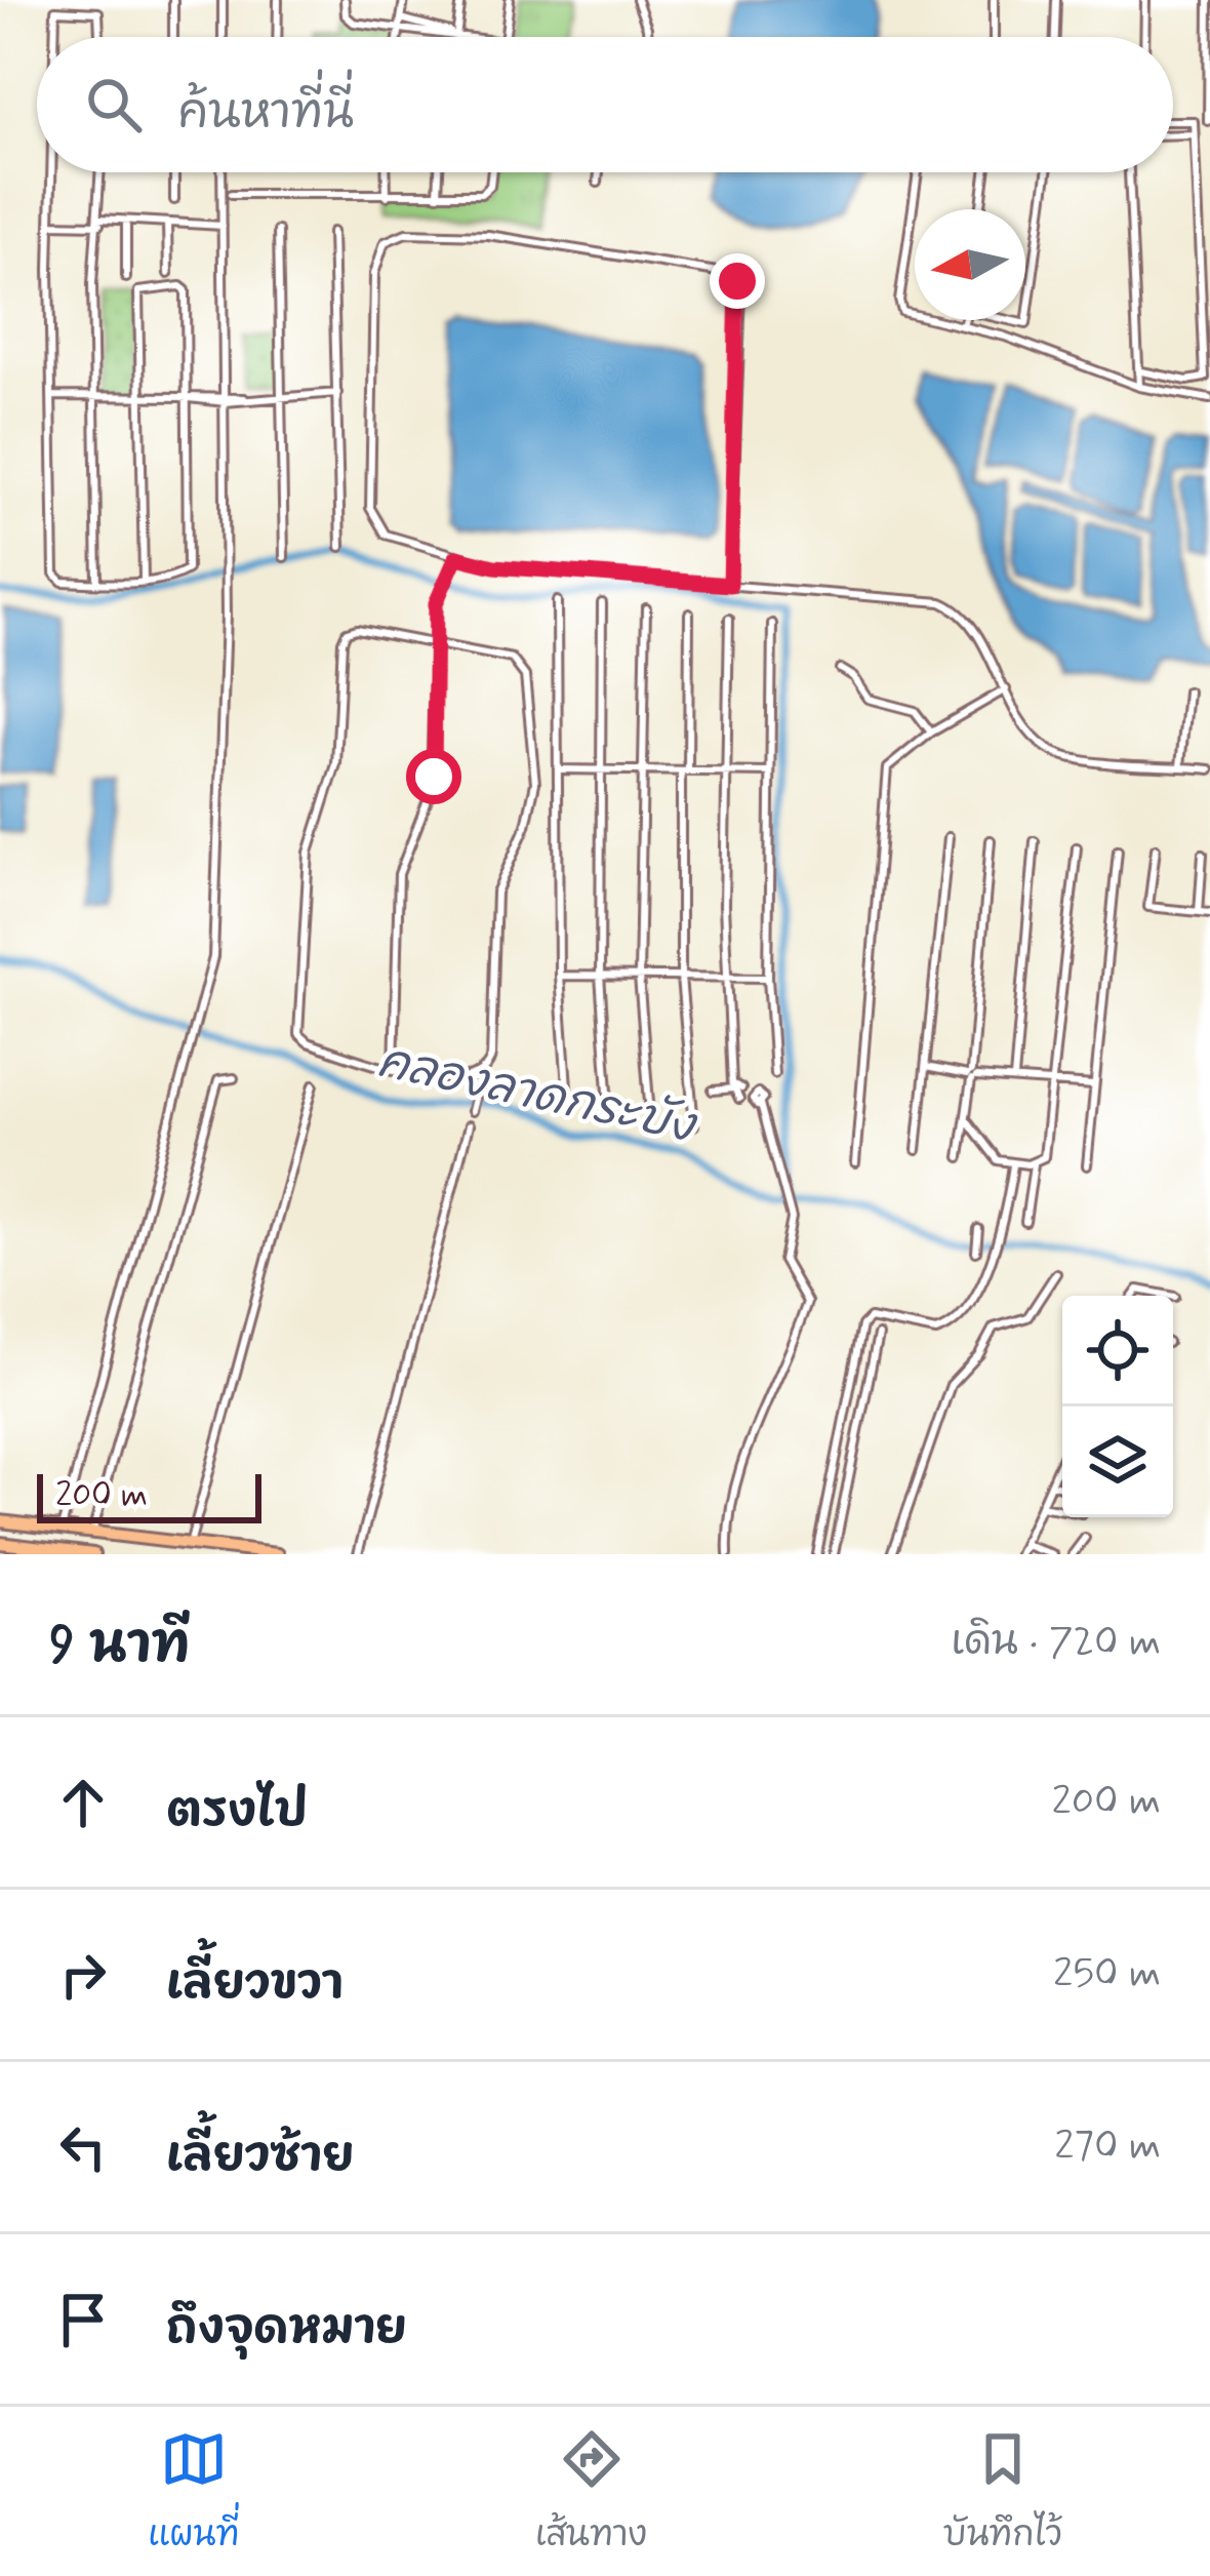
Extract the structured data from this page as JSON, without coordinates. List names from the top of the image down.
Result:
{
  "water": ["คลองลาดกระบัง"],
  "scale_bar": "200 m",
  "north": "left",
  "page": {
    "search": "ค้นหาที่นี่",
    "scale": "200 m",
    "heading": ["9 นาที", "เดิน · 720 m"],
    "list": [
      ["ตรงไป", "200 m"],
      ["เลี้ยวขวา", "250 m"],
      ["เลี้ยวซ้าย", "270 m"],
      "ถึงจุดหมาย"
    ],
    "nav": ["แผนที่", "เส้นทาง", "บันทึกไว้"]
  }
}
